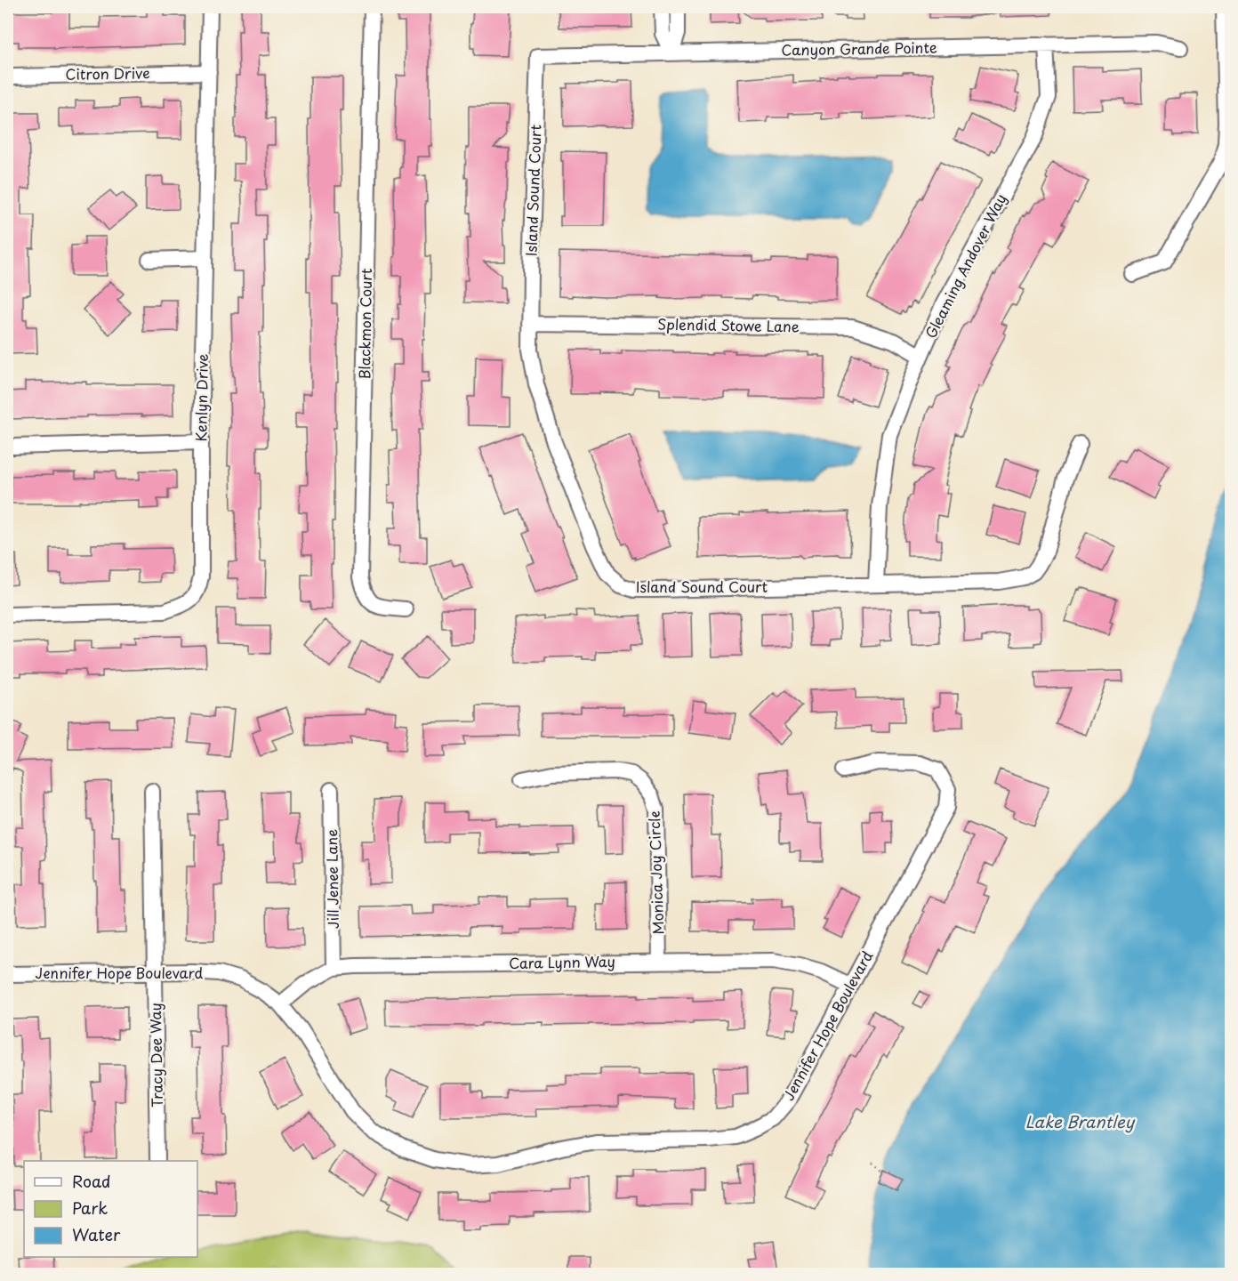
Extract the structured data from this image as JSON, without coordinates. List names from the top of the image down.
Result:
{
  "streets": {
    "street": [
      "Canyon Grande Pointe",
      "Citron Drive",
      "Island Sound Court",
      "Gleaming Andover Way",
      "Blackmon Court",
      "Splendid Stowe Lane",
      "Kenlyn Drive",
      "Monica Joy Circle",
      "Jill Jenee Lane",
      "Cara Lynn Way",
      "Jennifer Hope Boulevard",
      "Tracy Dee Way"
    ]
  },
  "crossings": [
    ["Canyon Grande Pointe", "Island Sound Court"],
    ["Canyon Grande Pointe", "Gleaming Andover Way"],
    ["Citron Drive", "Kenlyn Drive"],
    ["Island Sound Court", "Gleaming Andover Way"],
    ["Island Sound Court", "Splendid Stowe Lane"],
    ["Gleaming Andover Way", "Splendid Stowe Lane"],
    ["Monica Joy Circle", "Cara Lynn Way"],
    ["Jill Jenee Lane", "Cara Lynn Way"],
    ["Cara Lynn Way", "Jennifer Hope Boulevard"],
    ["Jennifer Hope Boulevard", "Tracy Dee Way"]
  ],
  "water": ["Lake Brantley"],
  "legend": ["Road", "Park", "Water"]
}
